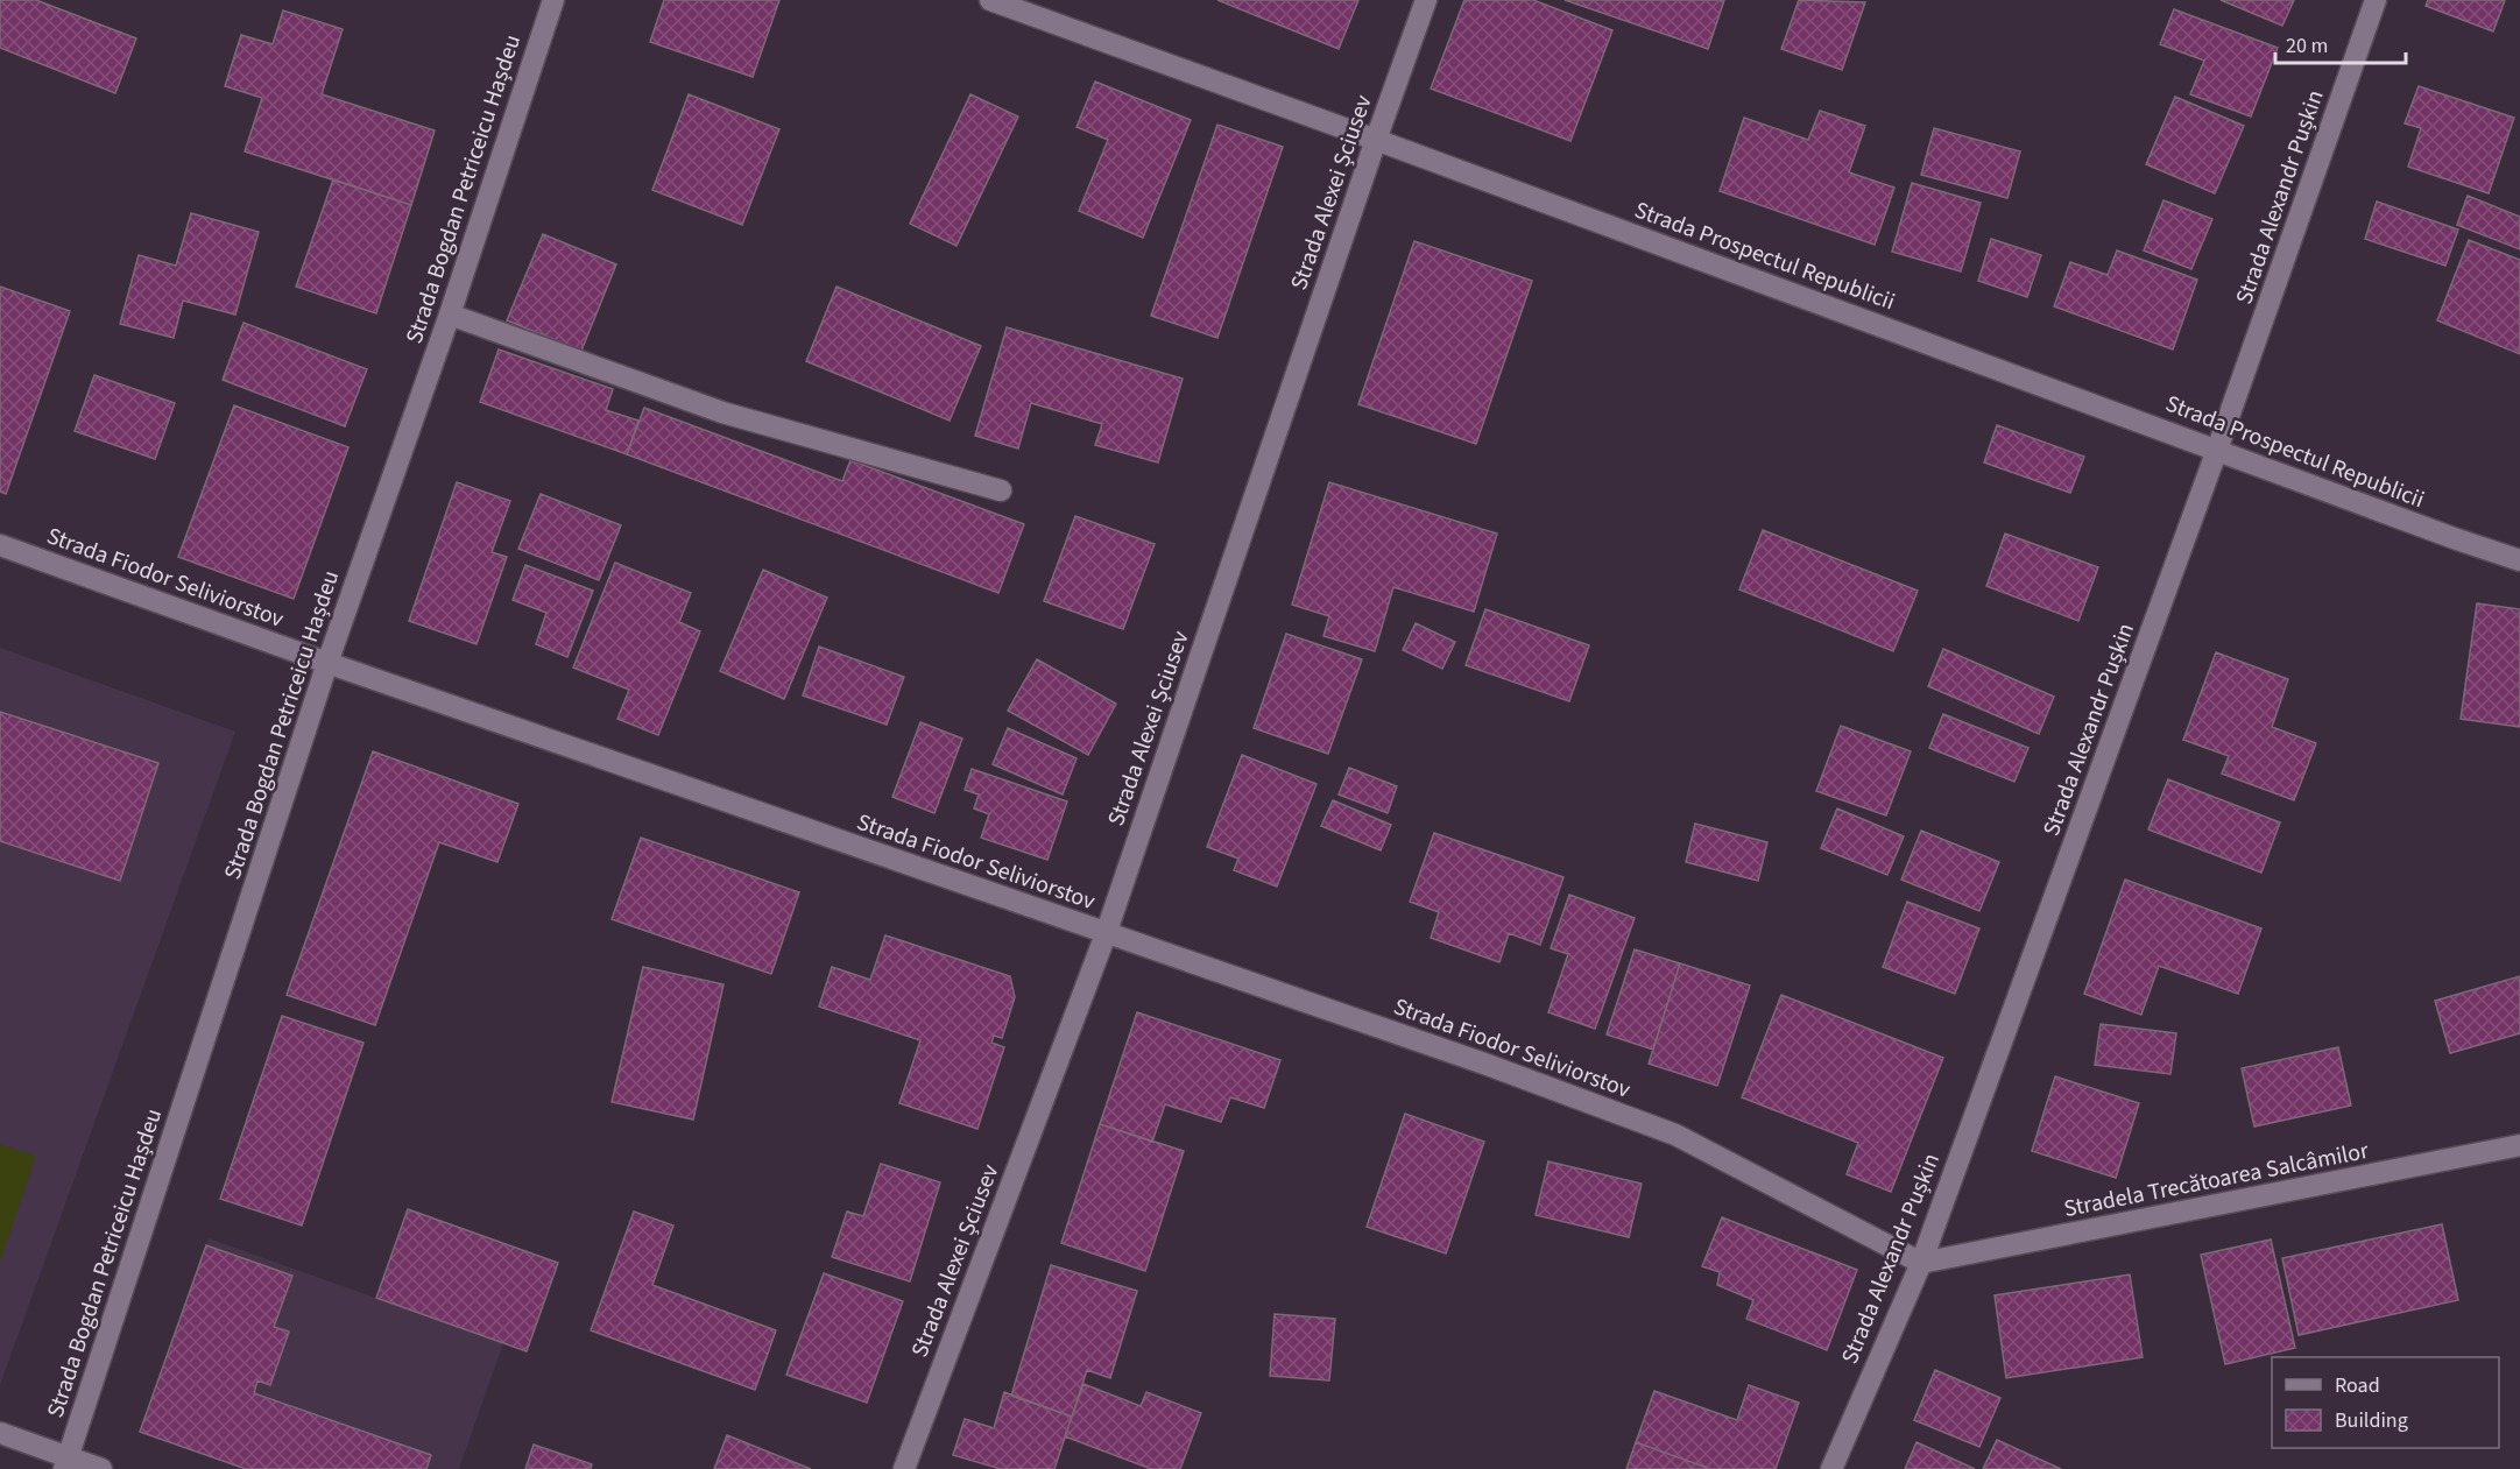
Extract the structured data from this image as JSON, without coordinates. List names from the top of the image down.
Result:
{
  "streets": {
    "street": [
      "Strada Bogdan Petriceicu Hașdeu",
      "Strada Alexei Șciusev",
      "Strada Alexandr Pușkin",
      "Strada Prospectul Republicii",
      "Strada Fiodor Seliviorstov",
      "Stradela Trecătoarea Salcâmilor"
    ]
  },
  "crossings": [
    ["Strada Bogdan Petriceicu Hașdeu", "Strada Fiodor Seliviorstov"],
    ["Strada Alexei Șciusev", "Strada Prospectul Republicii"],
    ["Strada Alexei Șciusev", "Strada Fiodor Seliviorstov"],
    ["Strada Alexandr Pușkin", "Strada Prospectul Republicii"],
    ["Strada Alexandr Pușkin", "Strada Fiodor Seliviorstov"],
    ["Strada Alexandr Pușkin", "Stradela Trecătoarea Salcâmilor"],
    ["Strada Fiodor Seliviorstov", "Stradela Trecătoarea Salcâmilor"]
  ],
  "legend": ["Road", "Building"],
  "scale_bar": "20 m"
}
